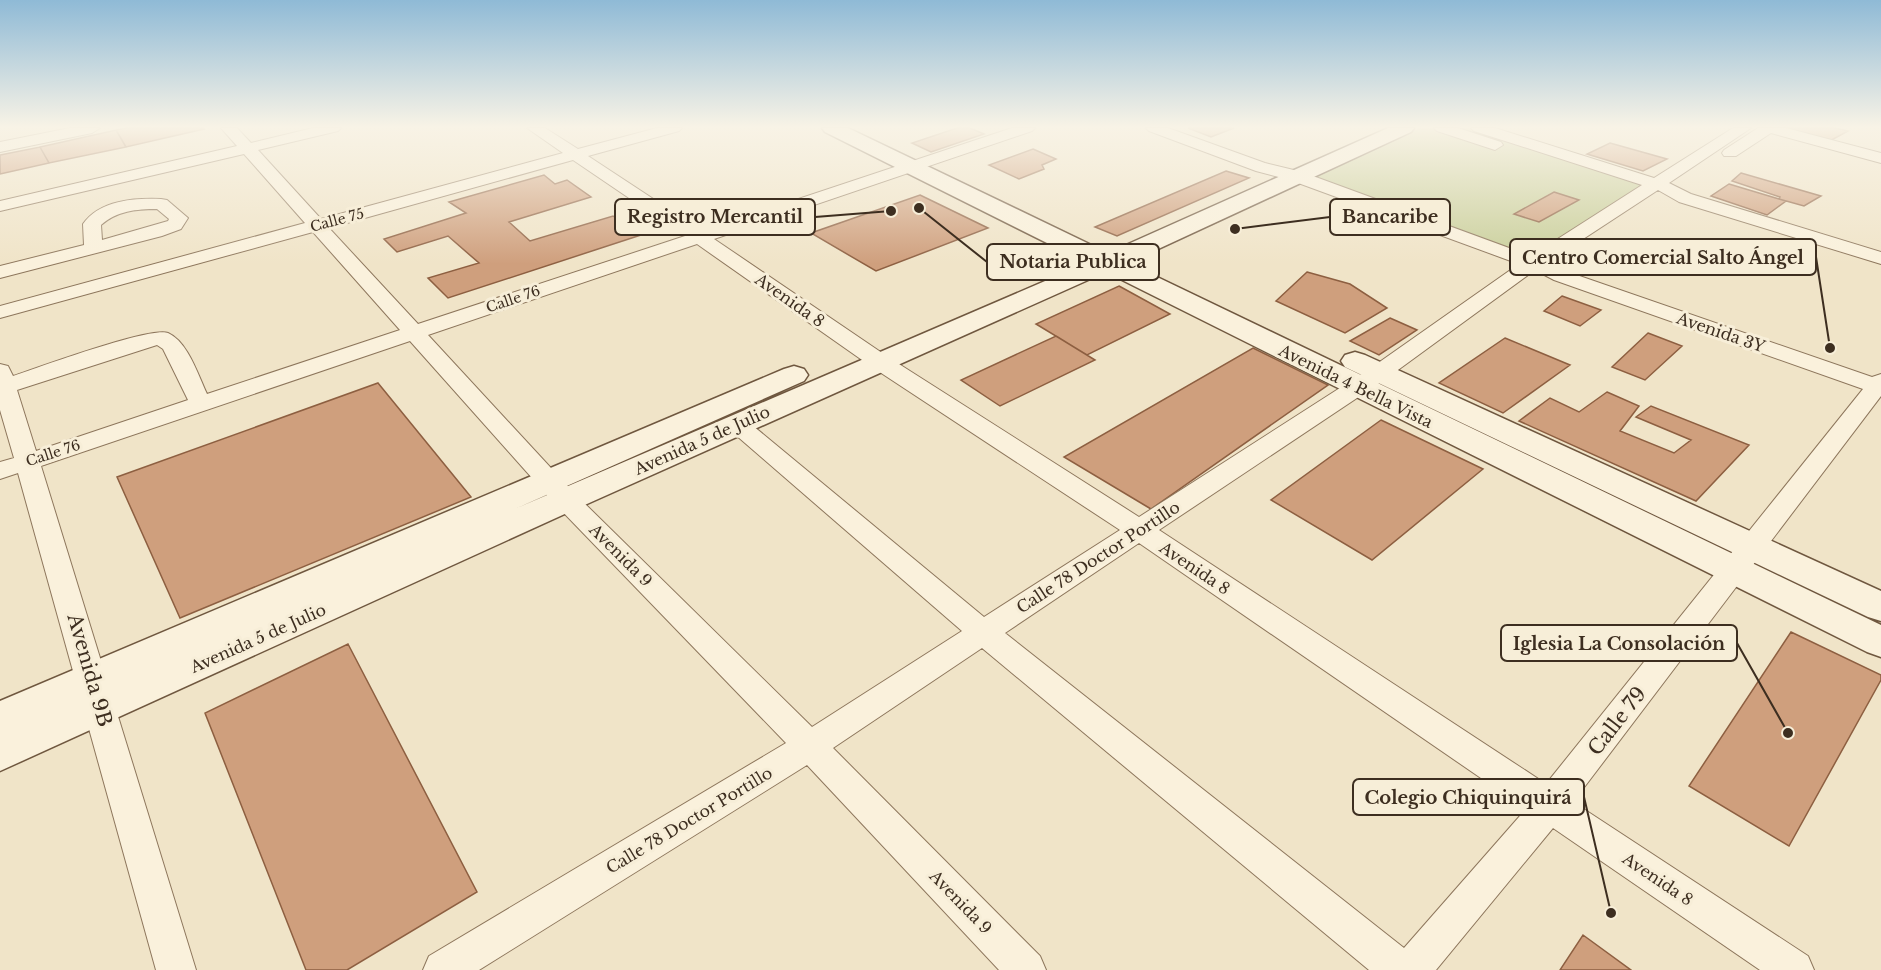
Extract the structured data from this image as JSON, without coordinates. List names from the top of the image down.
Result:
{
  "streets": {
    "main road": ["Avenida 4 Bella Vista", "Avenida 5 de Julio"],
    "street": [
      "Calle 75",
      "Calle 76",
      "Avenida 8",
      "Avenida 3Y",
      "Avenida 9",
      "Calle 78 Doctor Portillo",
      "Avenida 9B",
      "Calle 79"
    ]
  },
  "crossings": [
    ["Calle 75", "Avenida 9"],
    ["Calle 76", "Avenida 8"],
    ["Calle 76", "Avenida 9"],
    ["Calle 76", "Avenida 9B"],
    ["Avenida 8", "Avenida 5 de Julio"],
    ["Avenida 8", "Calle 78 Doctor Portillo"],
    ["Avenida 8", "Calle 79"],
    ["Avenida 3Y", "Avenida 5 de Julio"],
    ["Avenida 3Y", "Calle 78 Doctor Portillo"],
    ["Avenida 3Y", "Calle 79"],
    ["Avenida 4 Bella Vista", "Avenida 5 de Julio"],
    ["Avenida 4 Bella Vista", "Calle 78 Doctor Portillo"],
    ["Avenida 4 Bella Vista", "Calle 79"],
    ["Avenida 5 de Julio", "Avenida 9"],
    ["Avenida 5 de Julio", "Avenida 9B"],
    ["Avenida 9", "Calle 78 Doctor Portillo"]
  ],
  "places": [
    "Notaria Publica",
    "Registro Mercantil",
    "Bancaribe",
    "Centro Comercial Salto Ángel",
    "Iglesia La Consolación",
    "Colegio Chiquinquirá"
  ]
}
